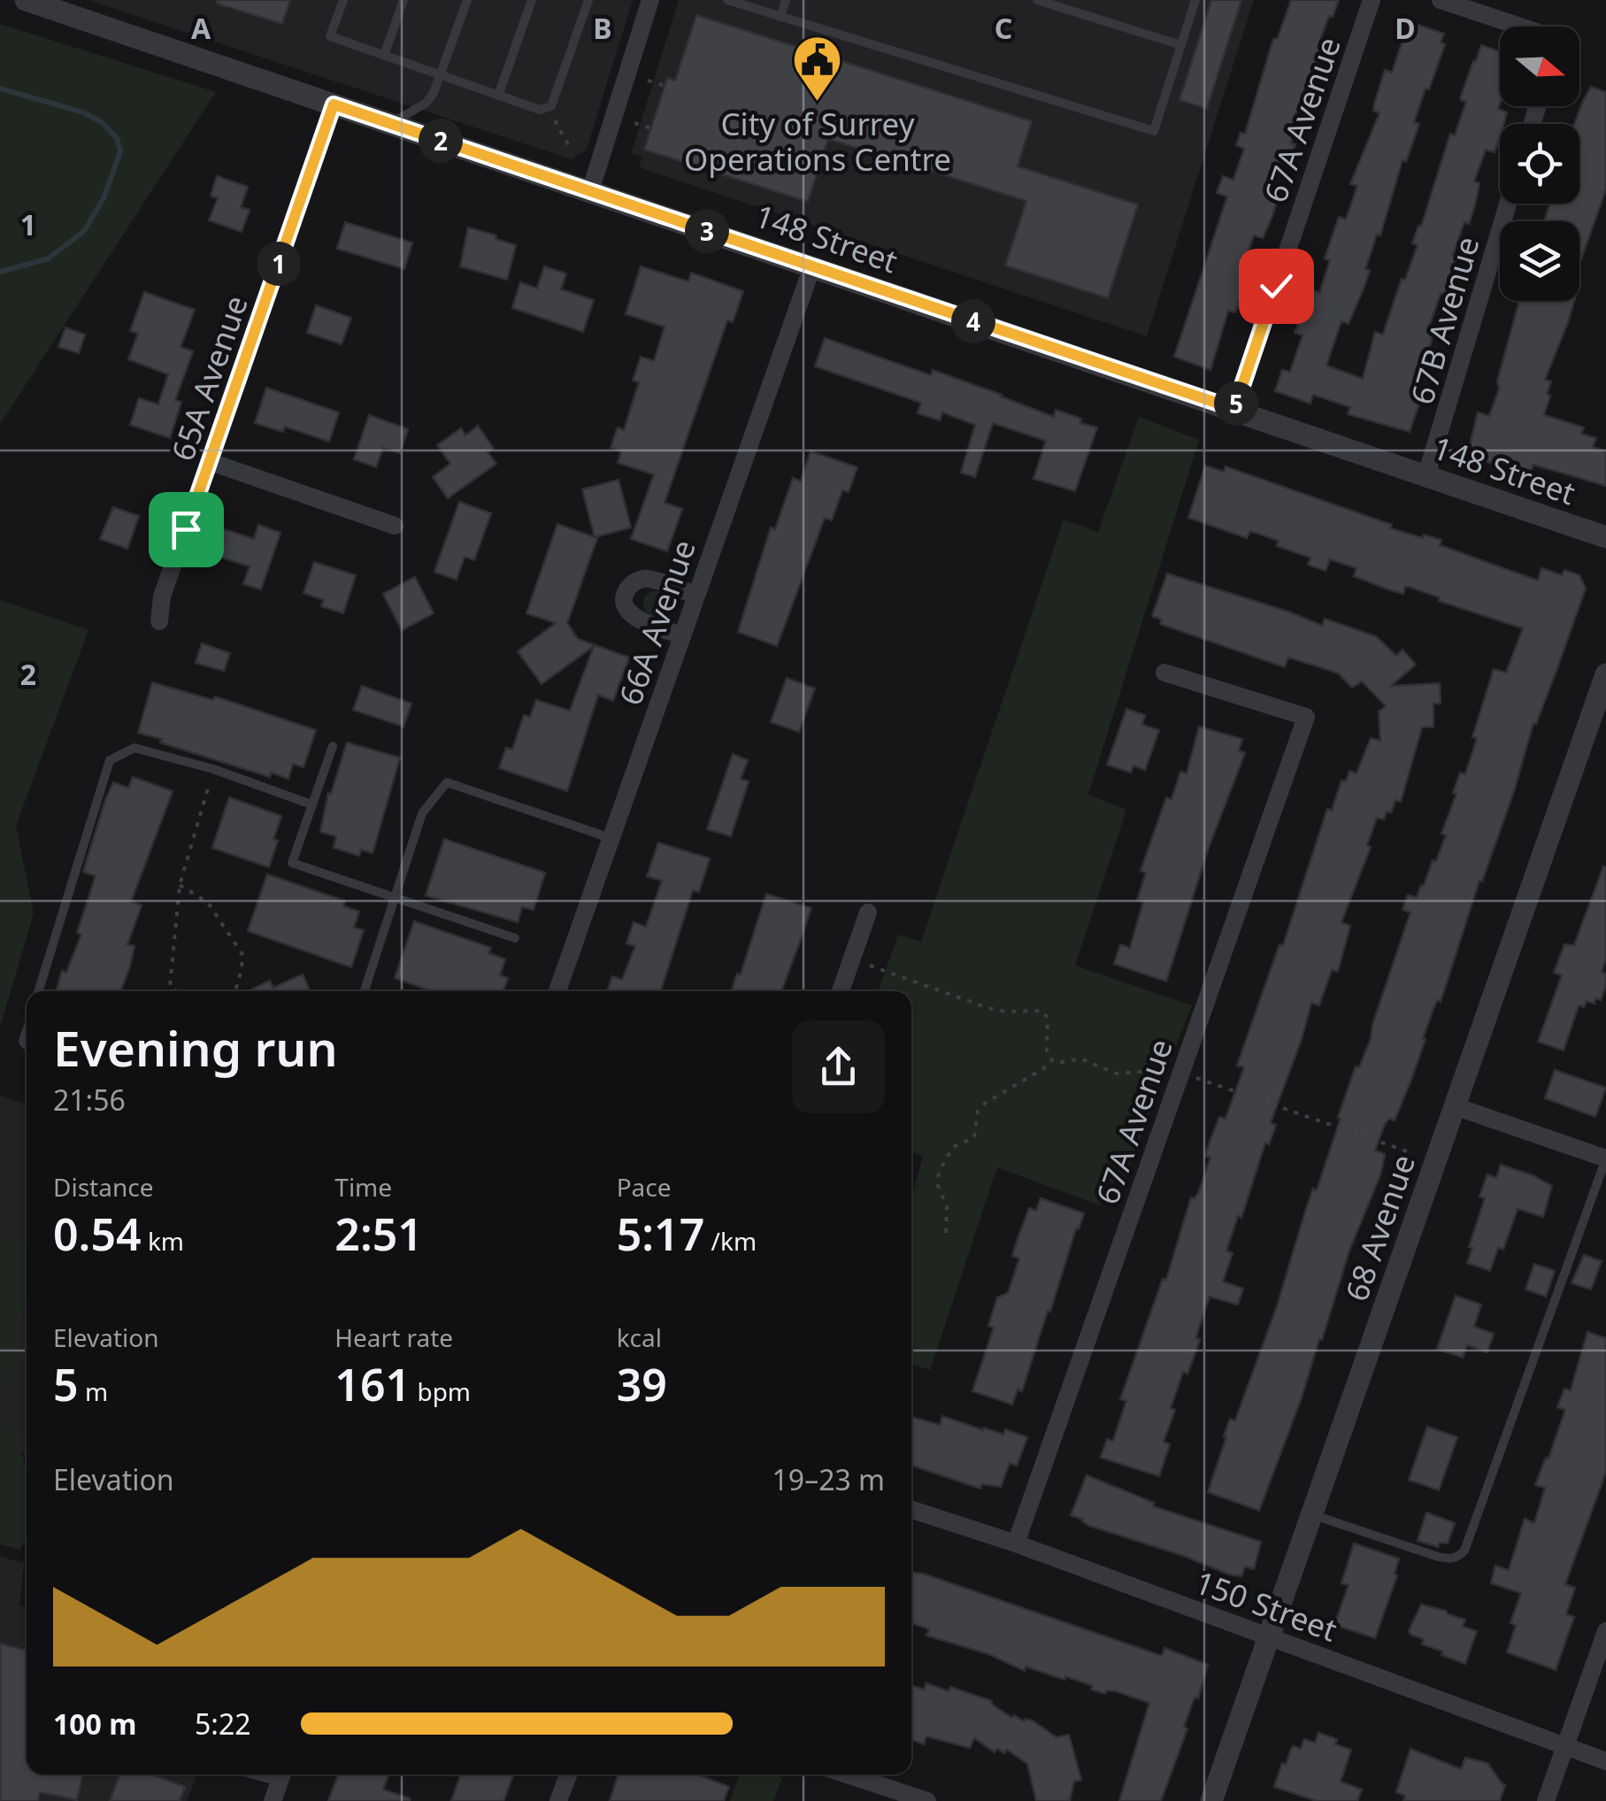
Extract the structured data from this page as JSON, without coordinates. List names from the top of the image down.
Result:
{
  "streets": {
    "street": [
      "67A Avenue",
      "148 Street",
      "67B Avenue",
      "65A Avenue",
      "66A Avenue",
      "68 Avenue",
      "150 Street"
    ]
  },
  "crossings": [
    ["67A Avenue", "148 Street"],
    ["67A Avenue", "150 Street"],
    ["148 Street", "67B Avenue"],
    ["148 Street", "65A Avenue"],
    ["148 Street", "66A Avenue"],
    ["68 Avenue", "150 Street"]
  ],
  "places": {
    "public building": ["City of Surrey Operations Centre"]
  },
  "north": "right",
  "page": {
    "pins": [
      "2",
      "3",
      "1",
      "4",
      "5"
    ],
    "heading": ["Evening run", "21:56"],
    "stats": [
      ["Distance", "0.54 km"],
      ["Time", "2:51"],
      ["Pace", "5:17 /km"],
      ["Elevation", "5 m"],
      ["Heart rate", "161 bpm"],
      ["kcal", "39"]
    ],
    "chart": ["Elevation", "19–23 m"],
    "list": [
      {
        "name": "100 m",
        "note": "5:22"
      }
    ]
  },
  "grid": {
    "columns": [
      "A",
      "B",
      "C",
      "D"
    ],
    "rows": ["1", "2"]
  }
}
